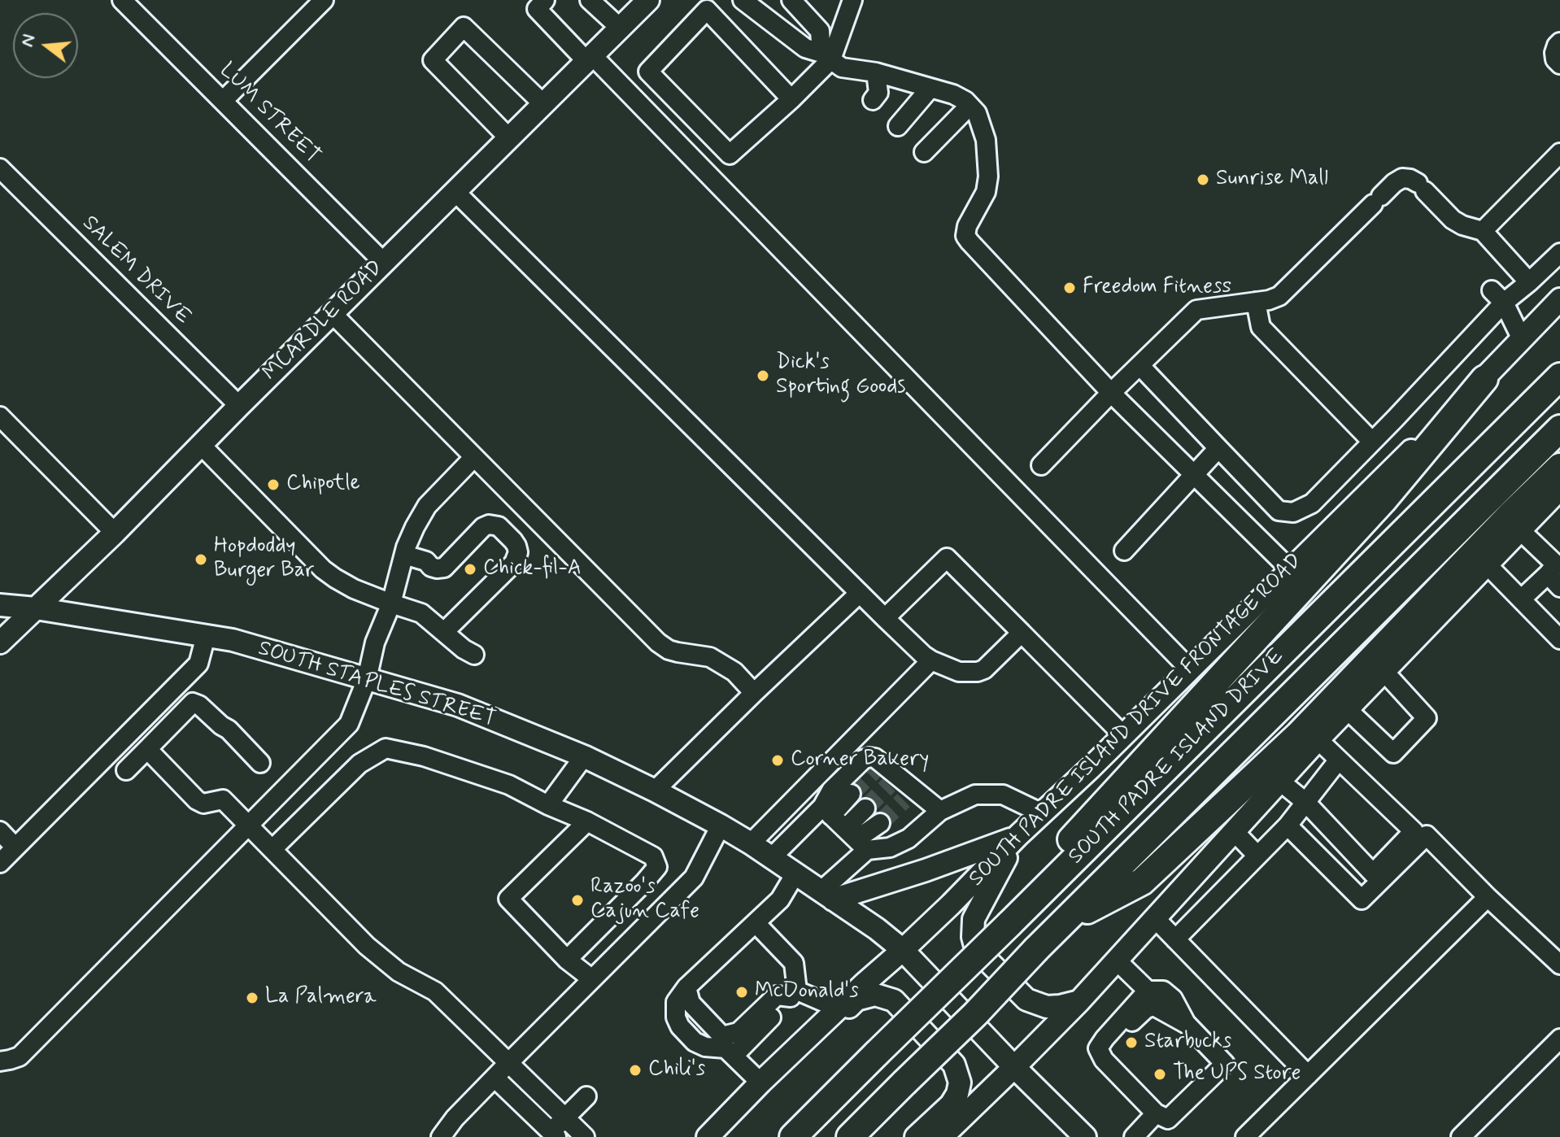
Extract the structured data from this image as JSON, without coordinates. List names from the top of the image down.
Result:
{
  "streets": {
    "highway": ["SOUTH PADRE ISLAND DRIVE"],
    "main road": ["MCARDLE ROAD", "SOUTH STAPLES STREET", "SOUTH PADRE ISLAND DRIVE FRONTAGE ROAD"],
    "street": ["LUM STREET", "SALEM DRIVE"]
  },
  "crossings": [
    ["LUM STREET", "MCARDLE ROAD"],
    ["SALEM DRIVE", "MCARDLE ROAD"],
    ["MCARDLE ROAD", "SOUTH STAPLES STREET"],
    ["SOUTH STAPLES STREET", "SOUTH PADRE ISLAND DRIVE FRONTAGE ROAD"]
  ],
  "places": [
    "Sunrise Mall",
    "Freedom Fitness",
    "Dick's Sporting Goods",
    "Chipotle",
    "Hopdoddy Burger Bar",
    "Chick-fil-A",
    "Corner Bakery",
    "Razoo's Cajun Cafe",
    "McDonald's",
    "La Palmera",
    "Starbucks",
    "Chili's",
    "The UPS Store"
  ],
  "north": "left"
}
